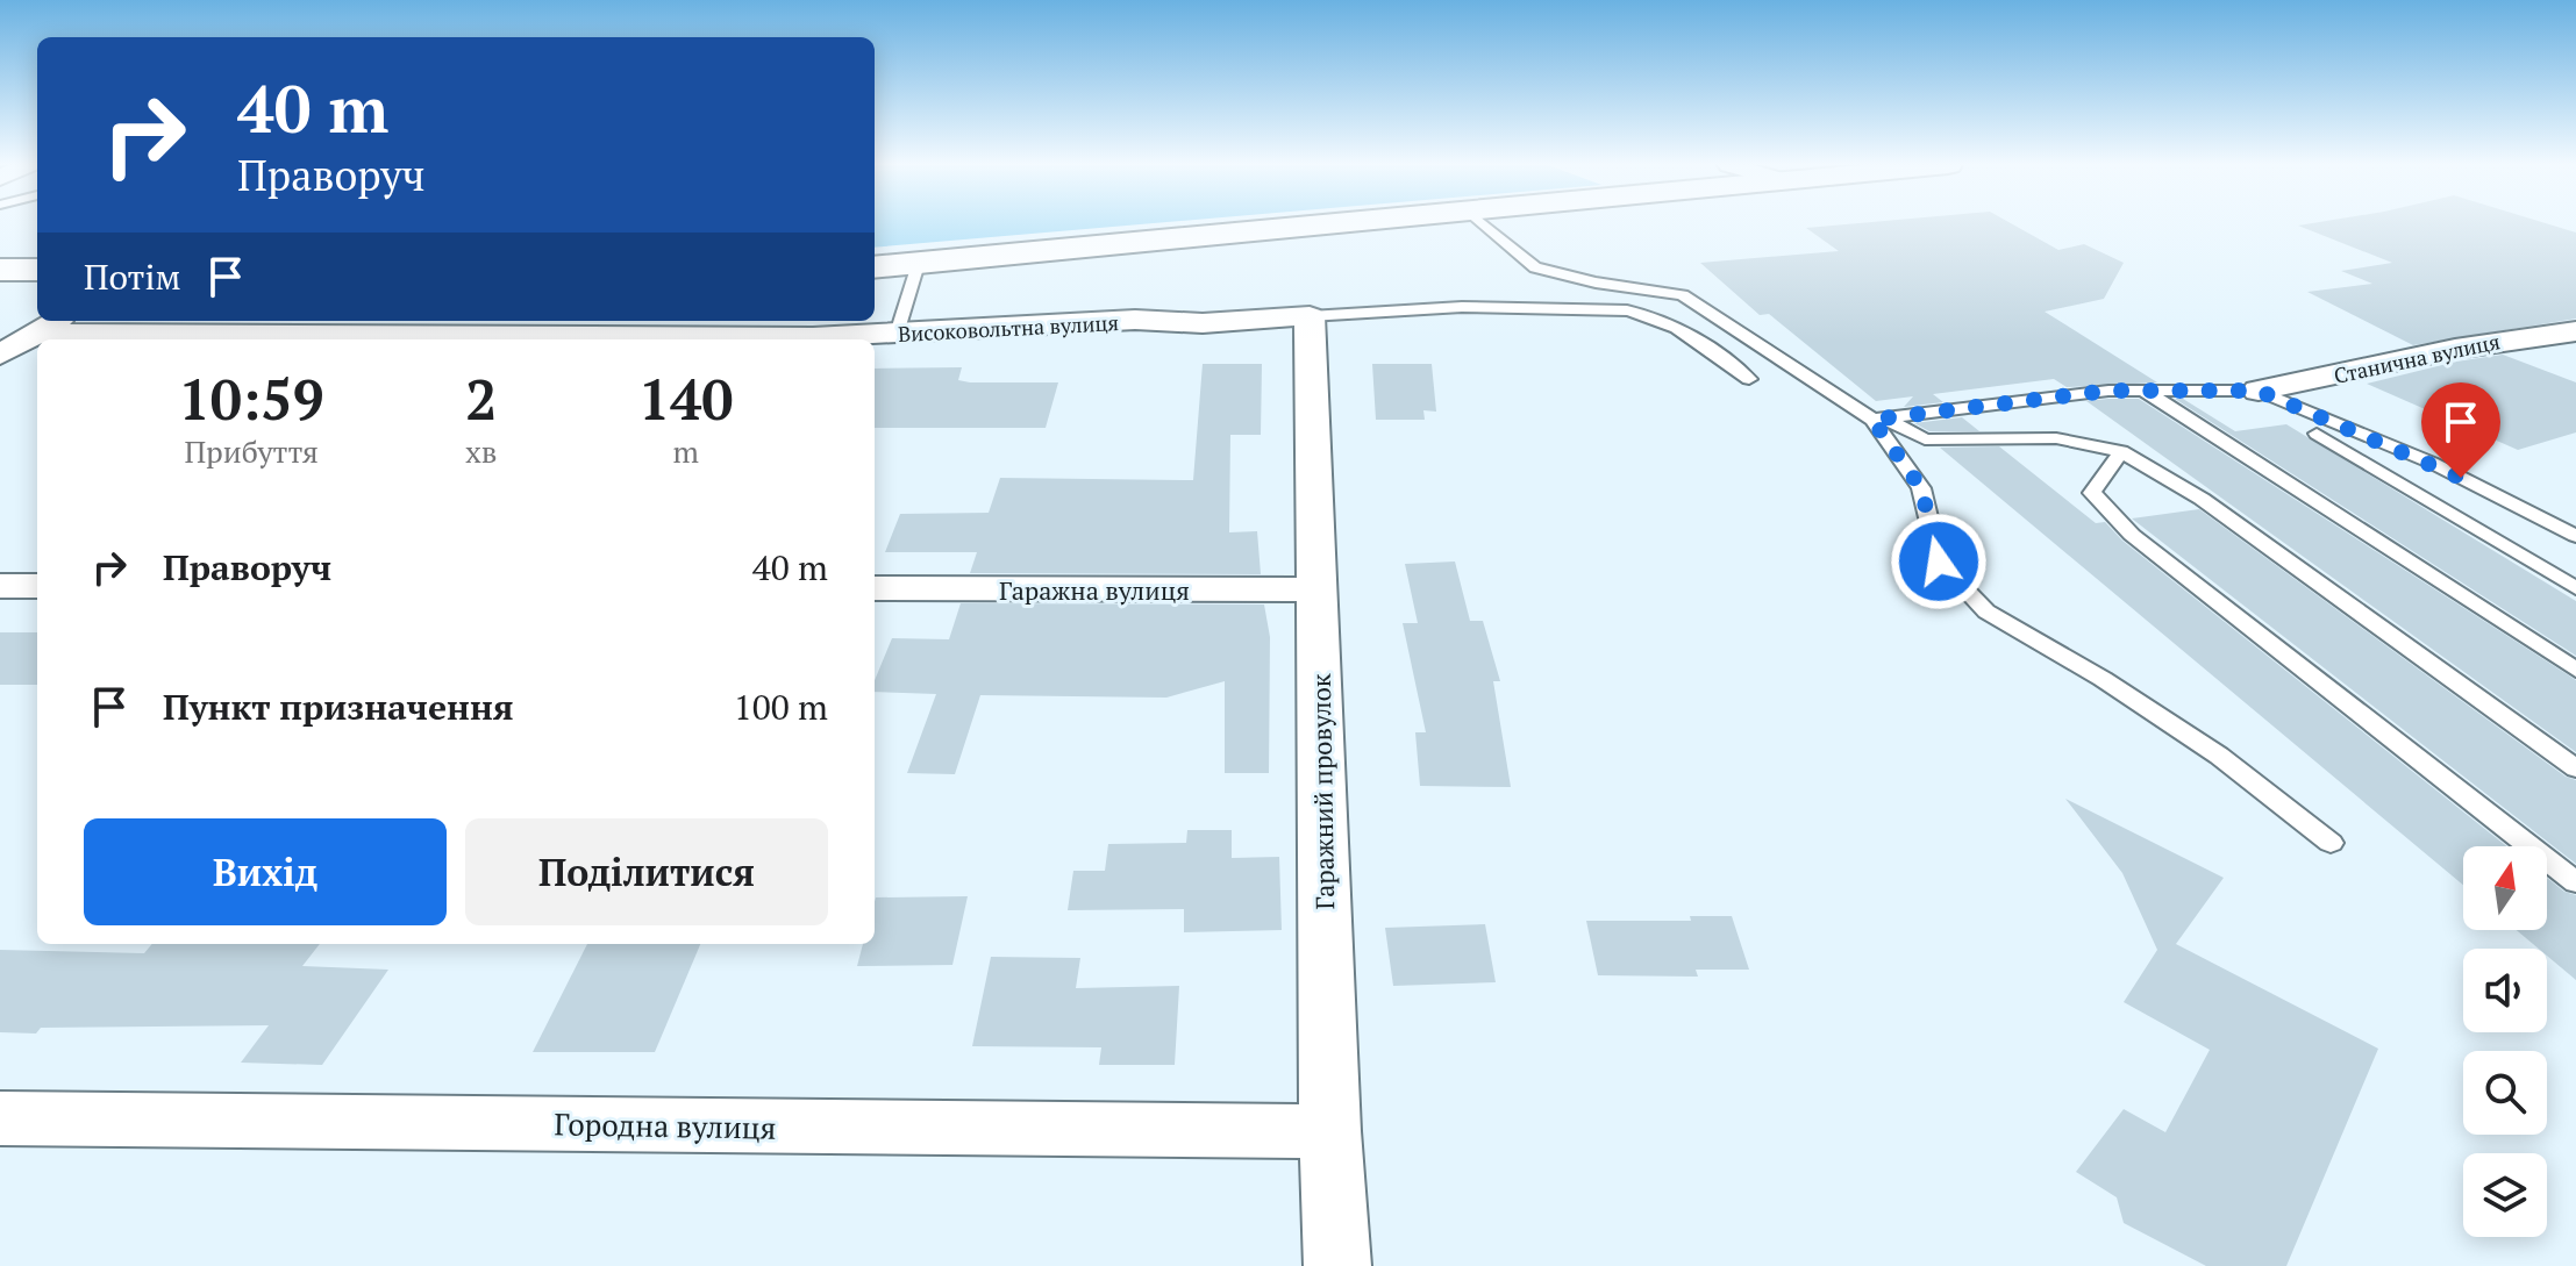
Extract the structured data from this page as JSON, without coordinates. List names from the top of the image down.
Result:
{
  "streets": {
    "street": [
      "Високовольтна вулиця",
      "Станична вулиця",
      "Гаражна вулиця",
      "Гаражний провулок",
      "Городна вулиця"
    ]
  },
  "crossings": [
    ["Високовольтна вулиця", "Гаражний провулок"],
    ["Гаражна вулиця", "Гаражний провулок"],
    ["Гаражний провулок", "Городна вулиця"]
  ],
  "north": "top",
  "page": {
    "turn": ["40 m", "Праворуч"],
    "then": "Потім",
    "eta": [
      "10:59",
      "Прибуття",
      "2",
      "хв",
      "140",
      "m"
    ],
    "list": [
      {
        "name": "Праворуч",
        "value": "40 m"
      },
      {
        "name": "Пункт призначення",
        "value": "100 m"
      }
    ],
    "buttons": ["Вихід", "Поділитися"]
  }
}
